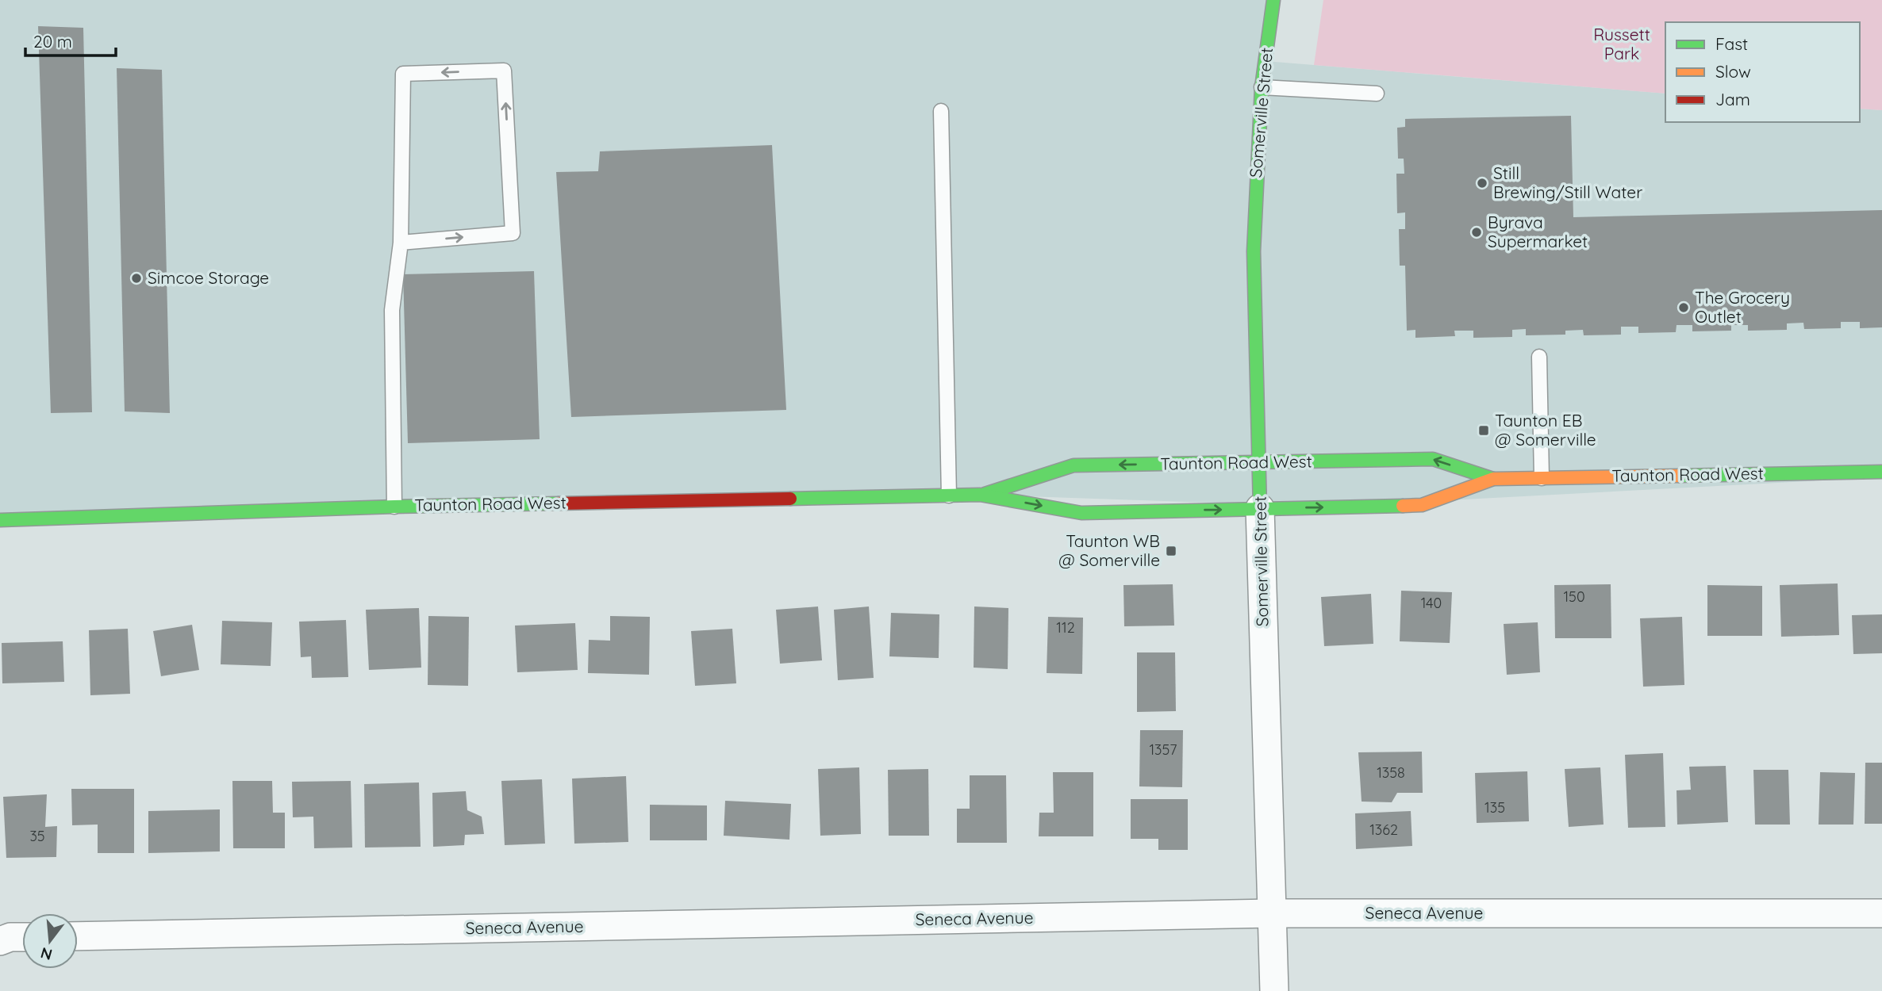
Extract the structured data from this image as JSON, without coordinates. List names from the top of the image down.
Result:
{
  "streets": {
    "main road": ["Somerville Street", "Taunton Road West"],
    "street": ["Seneca Avenue"]
  },
  "crossings": [
    ["Somerville Street", "Taunton Road West"],
    ["Somerville Street", "Seneca Avenue"]
  ],
  "parks": ["Russett Park"],
  "places": {
    "other": [
      "Still Brewing/Still Water",
      "Byrava Supermarket",
      "Simcoe Storage",
      "The Grocery Outlet"
    ],
    "transit": ["Taunton EB @ Somerville", "Taunton WB @ Somerville"]
  },
  "house_numbers": [
    "150",
    "140",
    "112",
    "1357",
    "1358",
    "135",
    "1362",
    "35"
  ],
  "legend": ["Fast", "Slow", "Jam"],
  "scale_bar": "20 m",
  "north": "bottom"
}
